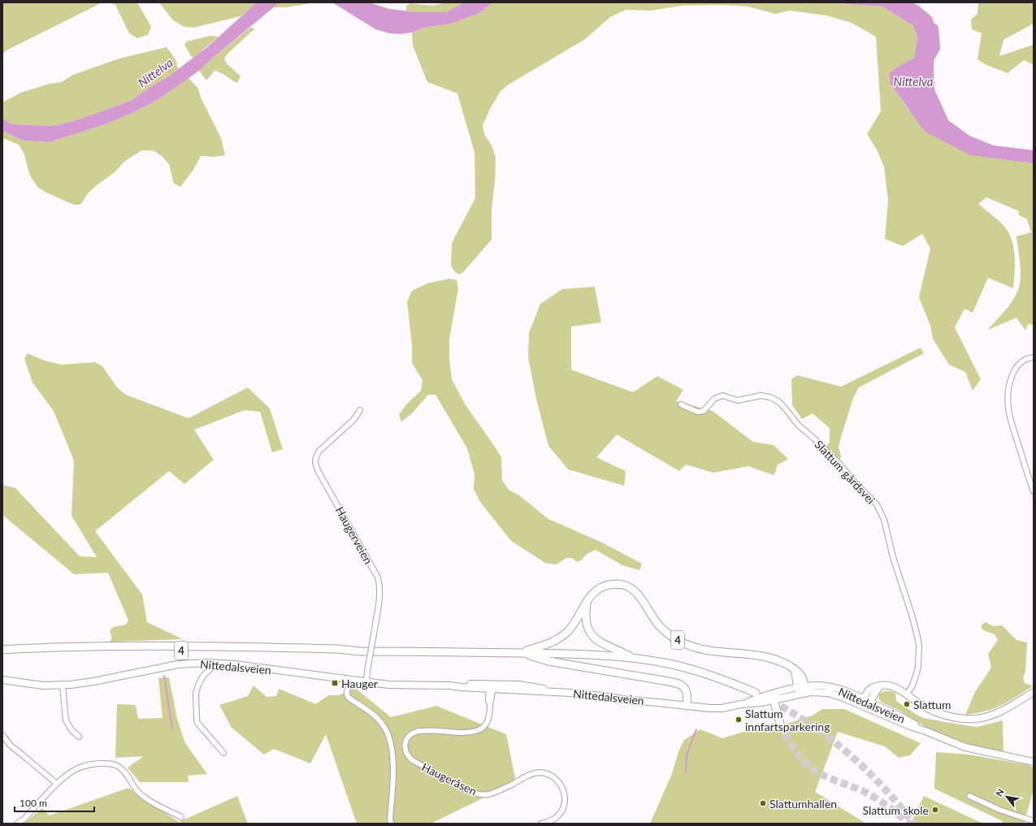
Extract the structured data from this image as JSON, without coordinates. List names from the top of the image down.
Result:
{
  "streets": {
    "highway": ["4"],
    "main road": ["Nittedalsveien"],
    "street": ["Slattum gårdsvei", "Haugerveien", "Haugeråsen"]
  },
  "crossings": [
    ["Haugerveien", "Nittedalsveien"],
    ["4", "Nittedalsveien"],
    ["Nittedalsveien", "Haugeråsen"]
  ],
  "water": ["Nittelva"],
  "places": {
    "transit": ["Hauger"],
    "other": [
      "Slattum",
      "Slattum innfartsparkering",
      "Slattumhallen",
      "Slattum skole"
    ]
  },
  "scale_bar": "100 m",
  "north": "top left"
}
